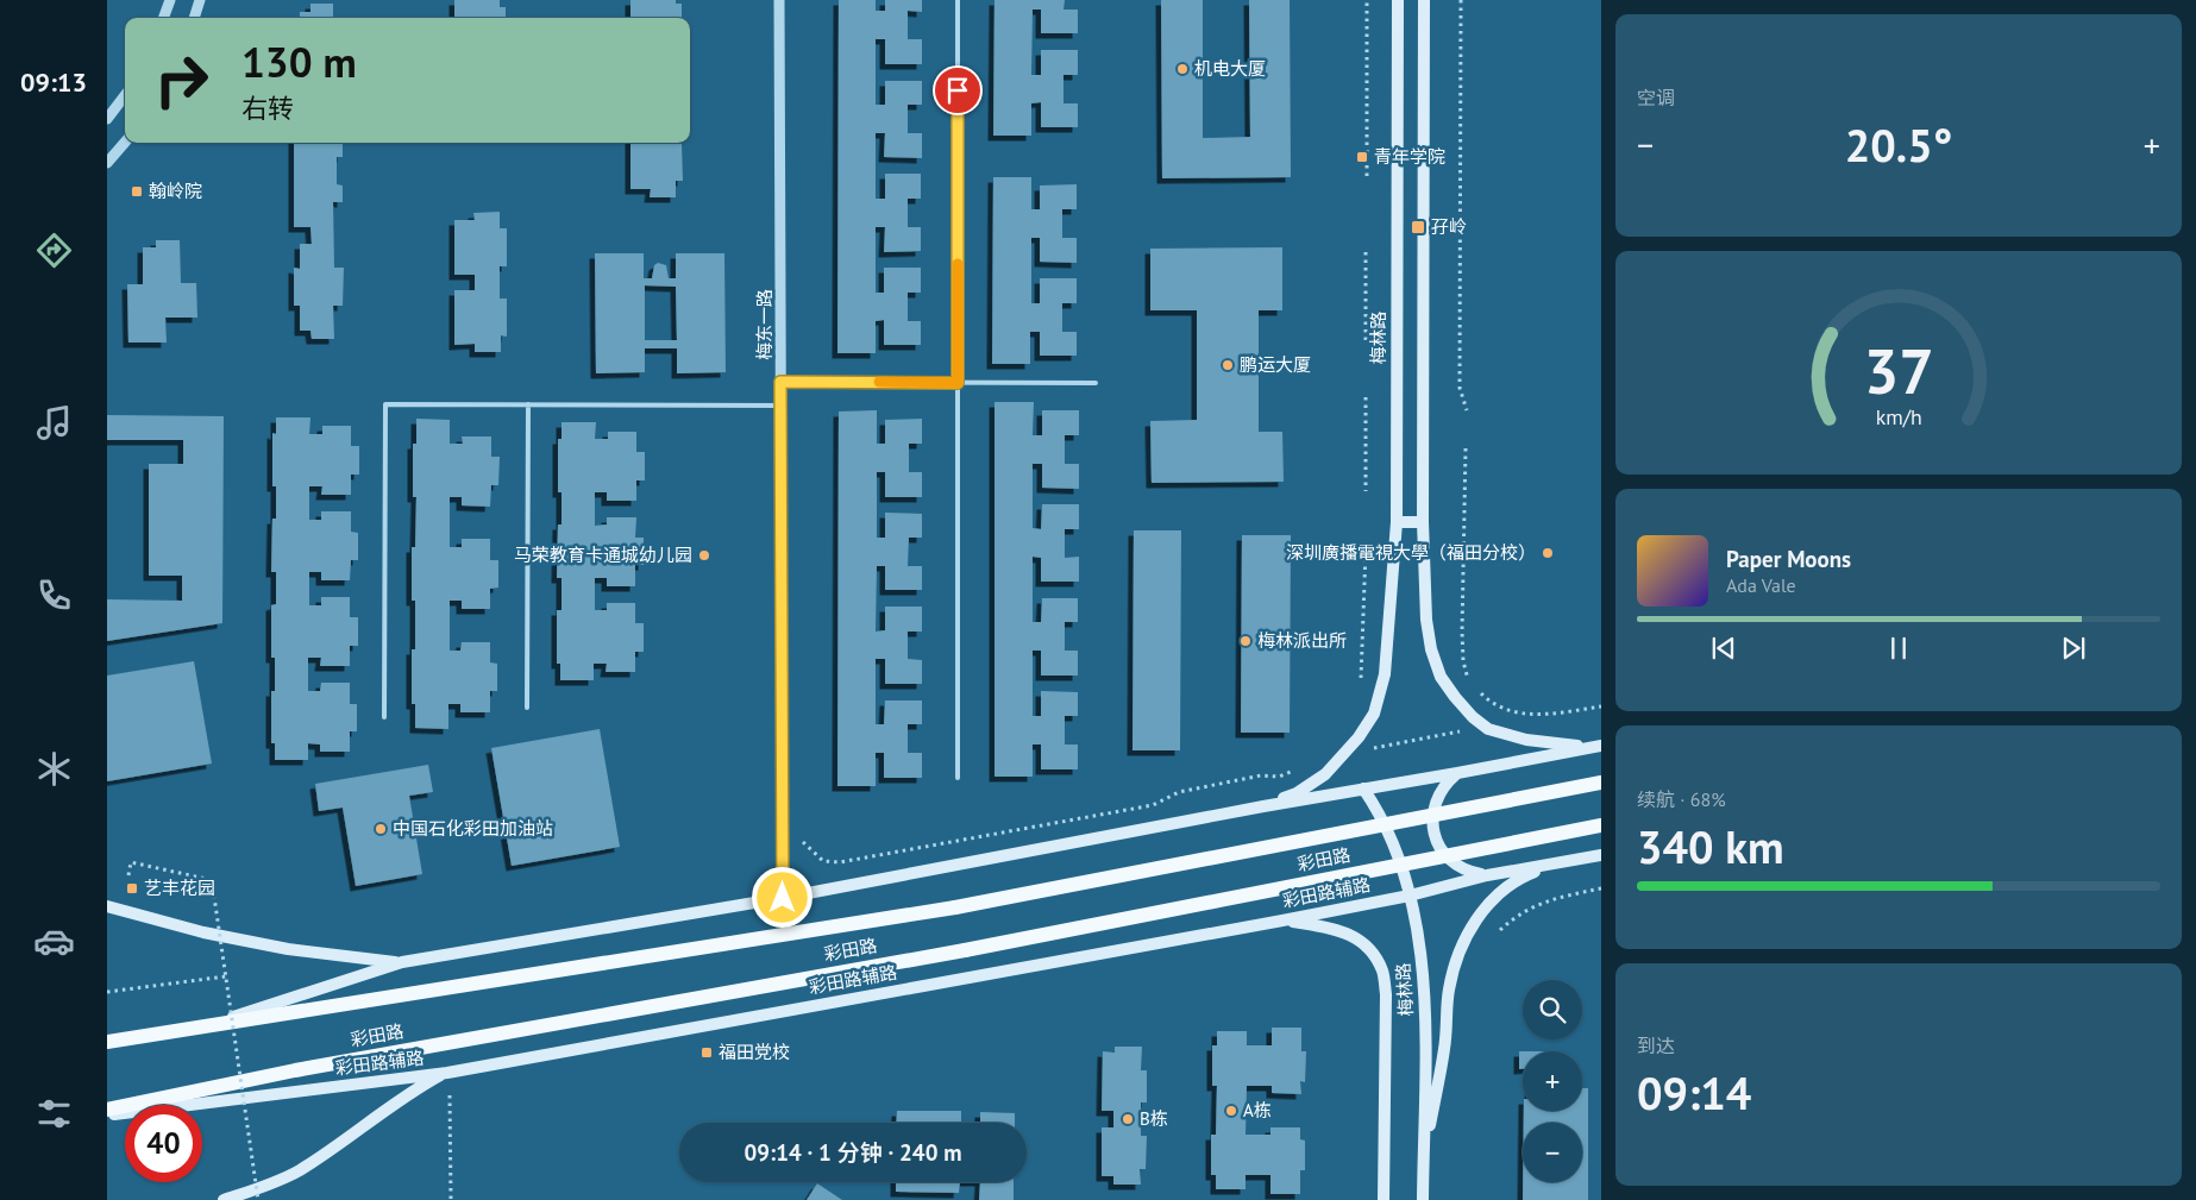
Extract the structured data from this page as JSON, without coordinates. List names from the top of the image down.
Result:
{
  "streets": {
    "main road": ["梅林路", "彩田路", "彩田路辅路"],
    "street": ["梅东一路"]
  },
  "crossings": [
    ["梅林路", "彩田路辅路"]
  ],
  "places": {
    "other": [
      "机电大厦",
      "鹏运大厦",
      "深圳廣播電視大學（福田分校）",
      "马荣教育卡通城幼儿园",
      "梅林派出所",
      "中国石化彩田加油站",
      "A栋",
      "B栋"
    ],
    "transit": [
      "青年学院",
      "翰岭院",
      "孖岭",
      "艺丰花园",
      "福田党校"
    ]
  },
  "page": {
    "tabs": "09:13",
    "tile": [
      "空调",
      ["续航 · 68%", "340 km"],
      ["到达", "09:14"]
    ],
    "turn": ["130 m", "右转"],
    "heat": ["−", "20.5°", "+"],
    "song": ["Paper Moons", "Ada Vale"],
    "map_buttons": ["+", "−"],
    "limit": "40",
    "trip": "09:14 · 1 分钟 · 240 m",
    "gauge": ["37", "km/h"]
  }
}
